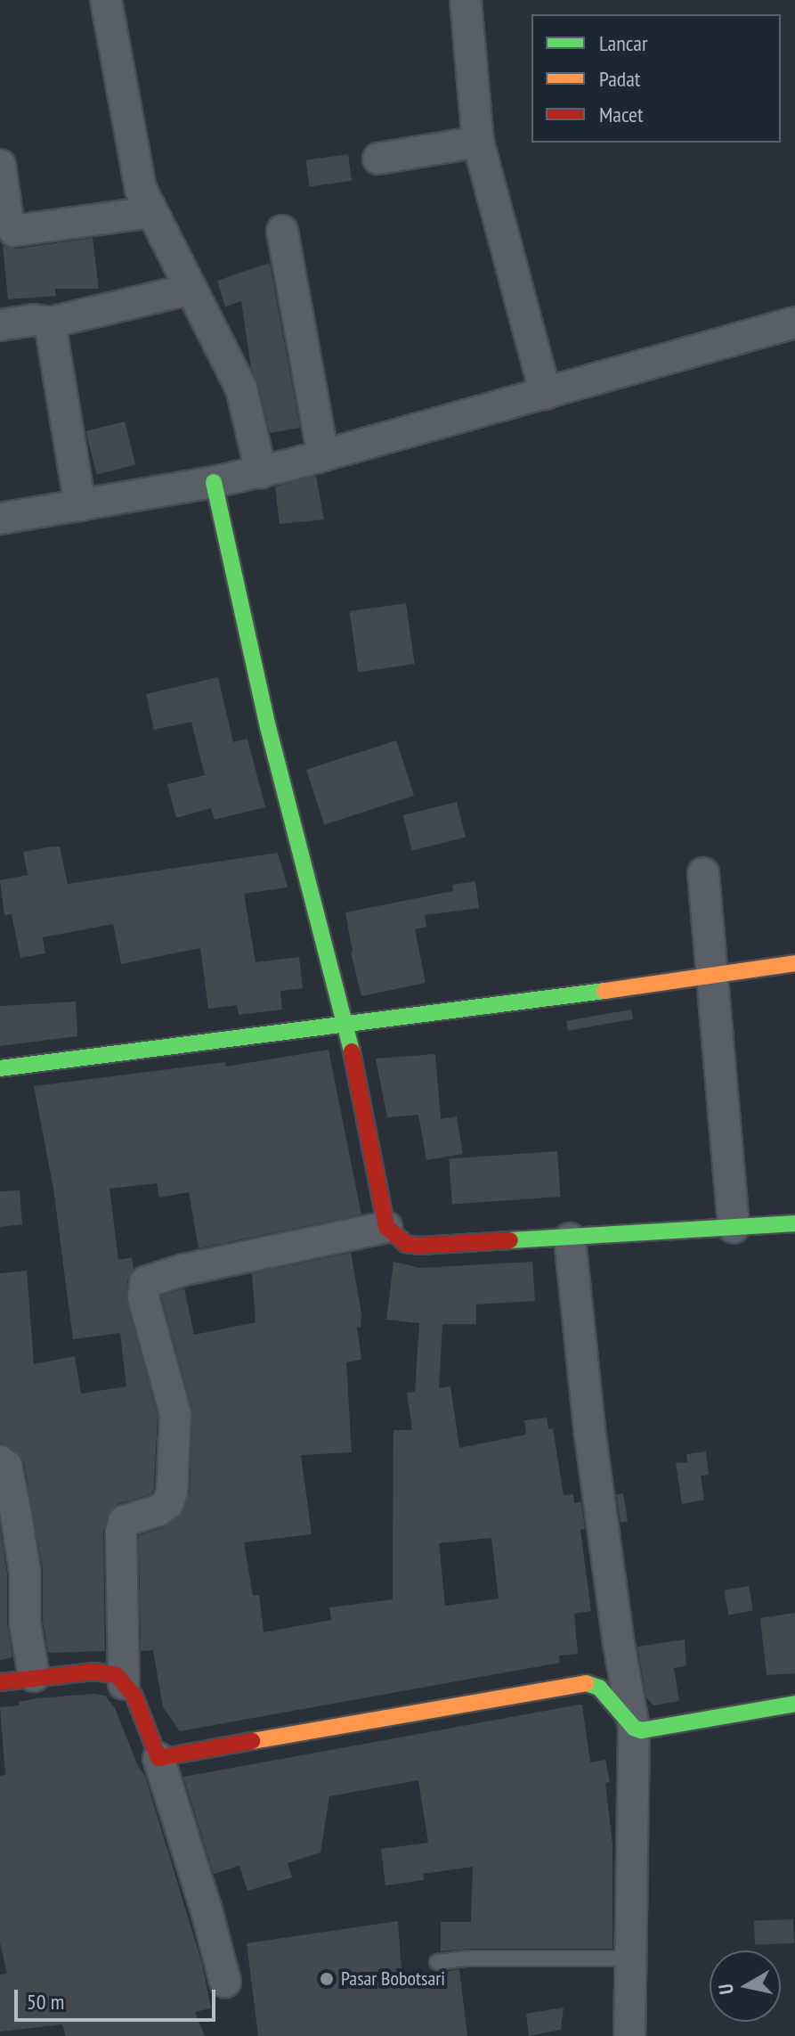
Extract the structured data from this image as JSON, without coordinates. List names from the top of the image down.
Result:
{
  "places": ["Pasar Bobotsari"],
  "legend": ["Lancar", "Padat", "Macet"],
  "scale_bar": "50 m",
  "north": "left"
}
